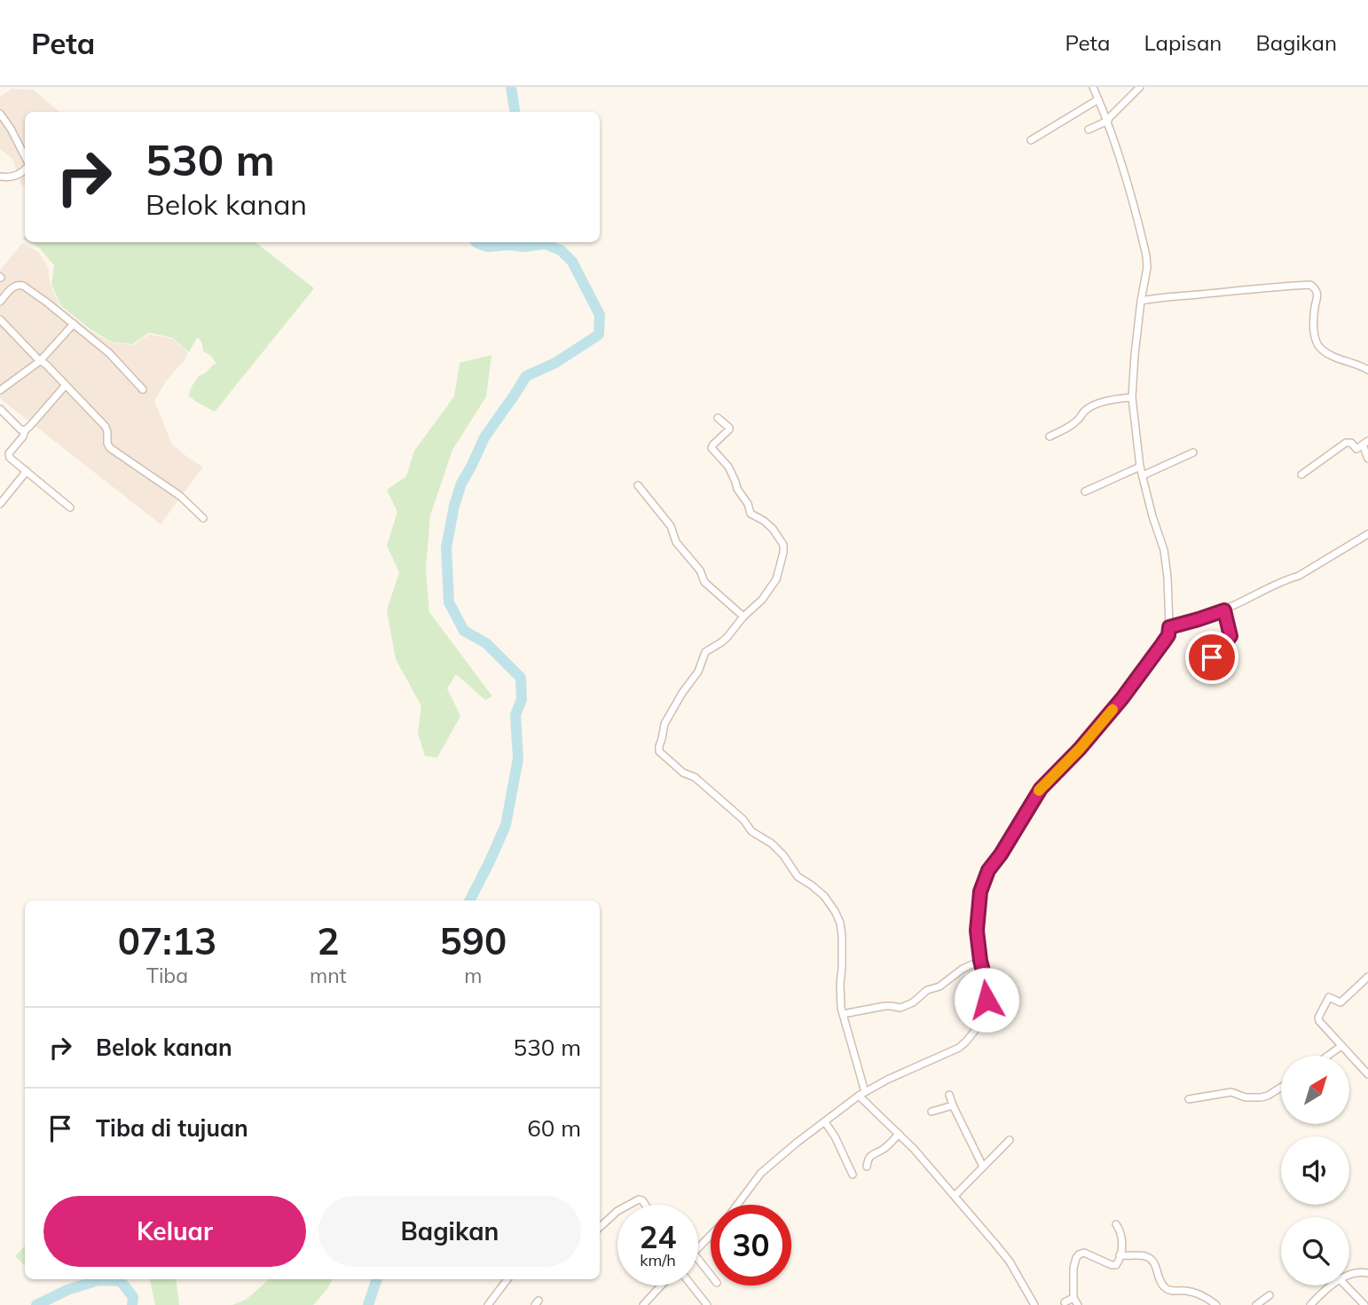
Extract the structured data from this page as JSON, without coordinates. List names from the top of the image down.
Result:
{
  "north": "top right",
  "page": {
    "header": "Peta",
    "nav": ["Peta", "Lapisan", "Bagikan"],
    "turn": ["530 m", "Belok kanan"],
    "eta": [
      "07:13",
      "Tiba",
      "2",
      "mnt",
      "590",
      "m"
    ],
    "list": [
      {
        "name": "Belok kanan",
        "value": "530 m"
      },
      {
        "name": "Tiba di tujuan",
        "value": "60 m"
      }
    ],
    "buttons": ["Keluar", "Bagikan"],
    "speed": "24 km/h",
    "limit": "30"
  }
}
